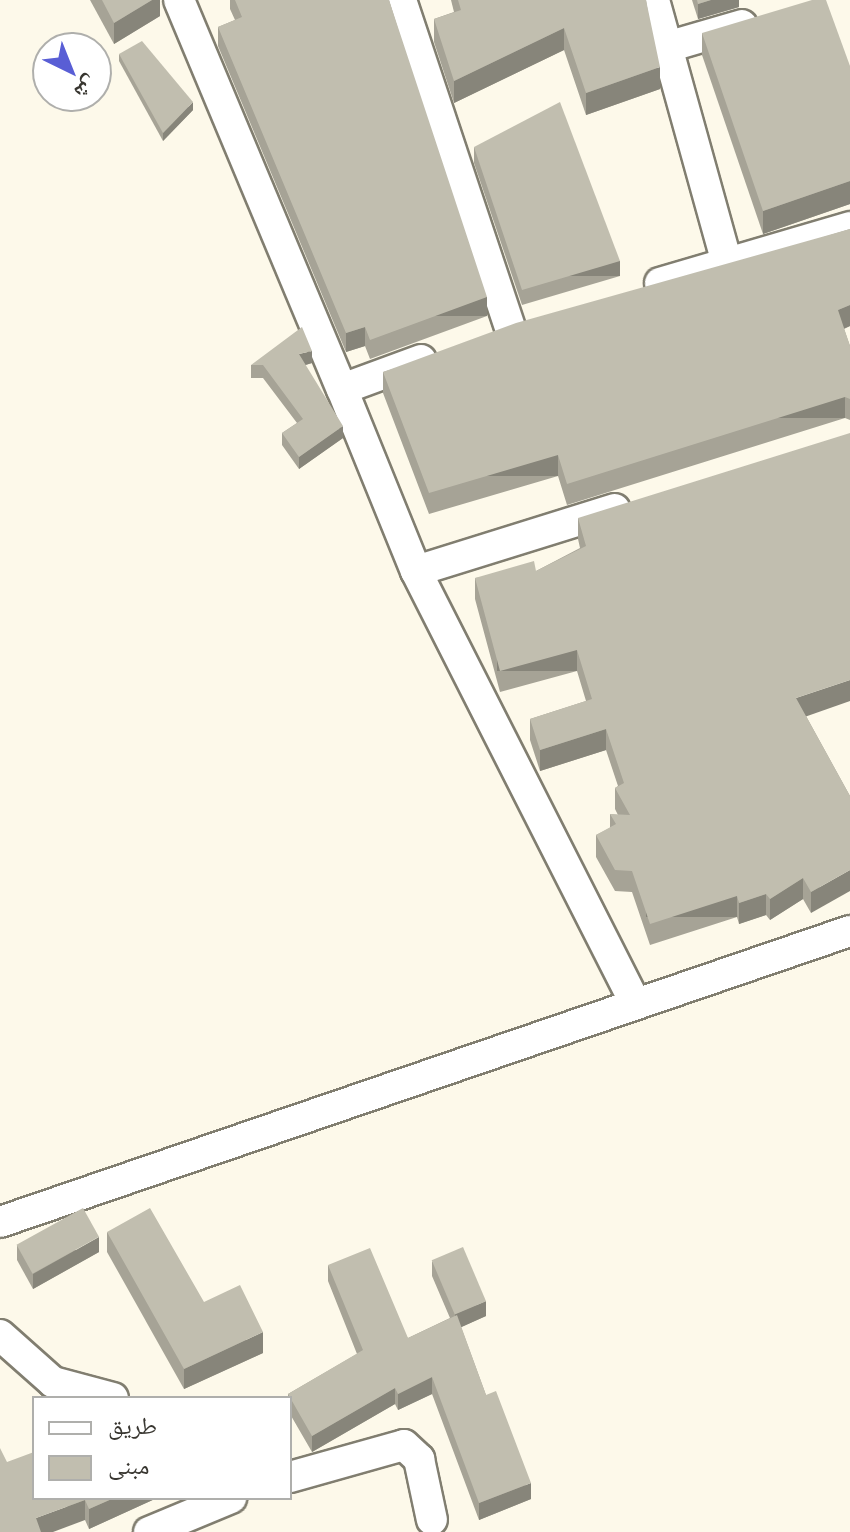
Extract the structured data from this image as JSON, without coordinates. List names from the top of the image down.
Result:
{
  "legend": ["طريق", "مبنى"],
  "north": "bottom right"
}
